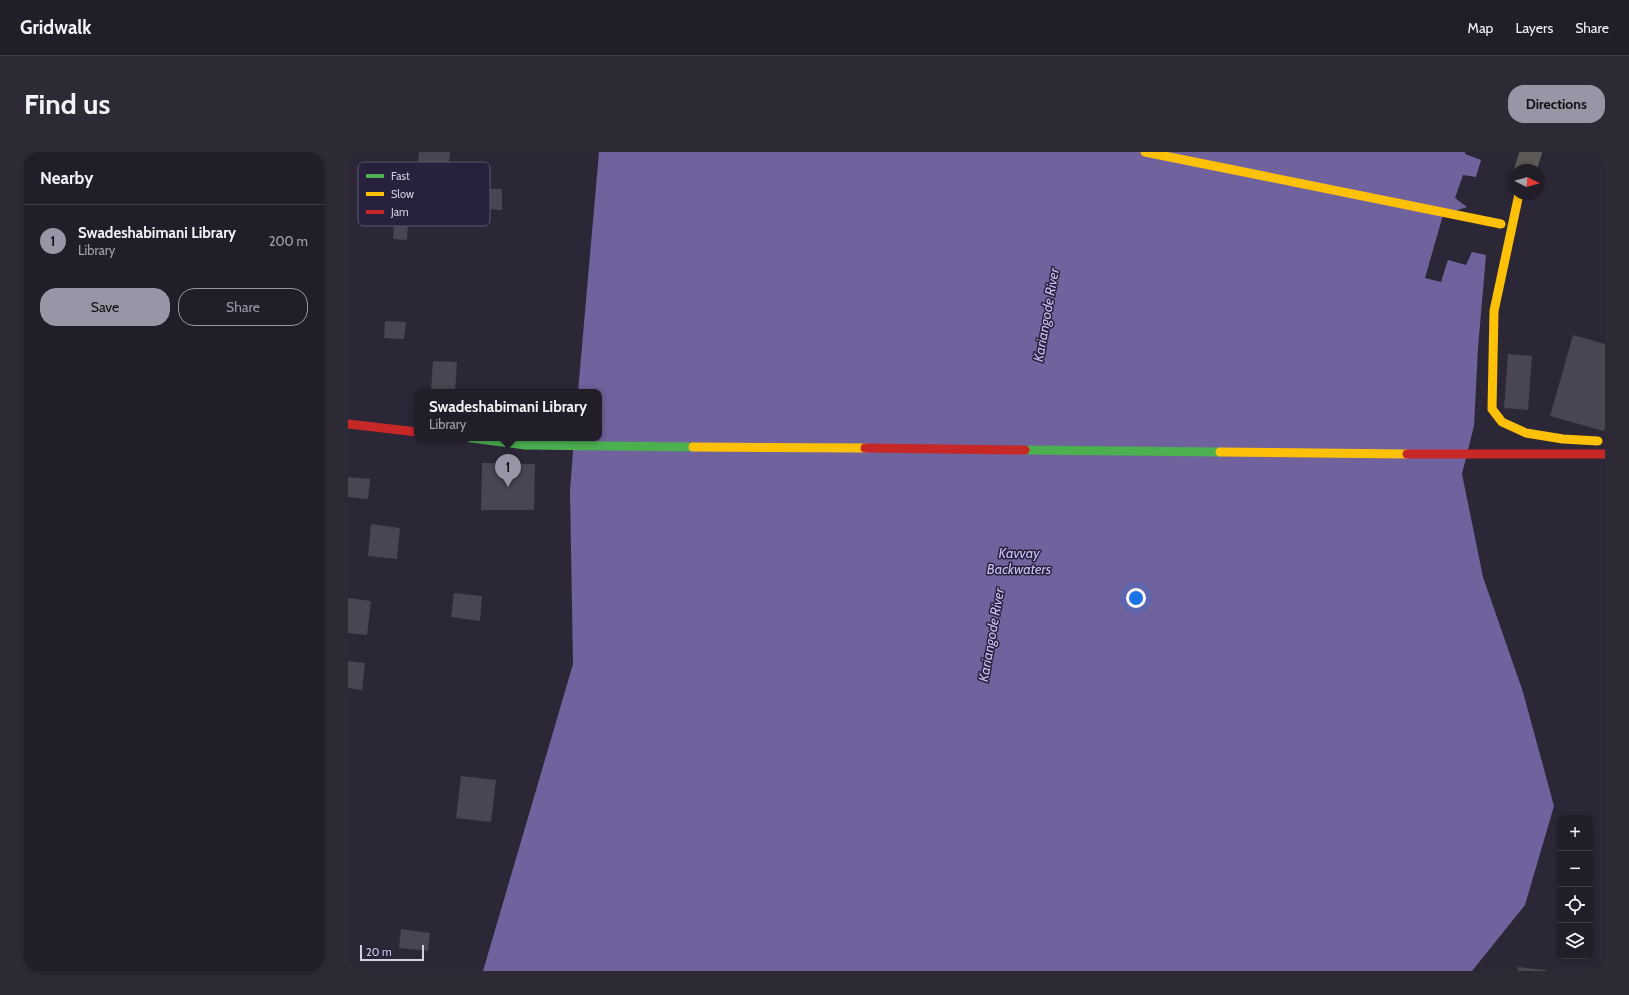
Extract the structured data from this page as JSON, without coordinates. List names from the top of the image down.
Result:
{
  "water": ["Kariangode River", "Kavvay Backwaters"],
  "legend": ["Fast", "Slow", "Jam"],
  "scale_bar": "20 m",
  "north": "right",
  "page": {
    "header": "Gridwalk",
    "nav": ["Map", "Layers", "Share"],
    "buttons": [
      "Directions",
      ["Save", "Share"]
    ],
    "title": "Find us",
    "heading": "Nearby",
    "list": [
      {
        "mark": "1",
        "name": "Swadeshabimani Library",
        "note": "Library",
        "value": "200 m"
      }
    ],
    "popup": ["Swadeshabimani Library", "Library"],
    "pins": "1",
    "map_buttons": ["+", "−"],
    "scale": "20 m"
  }
}
